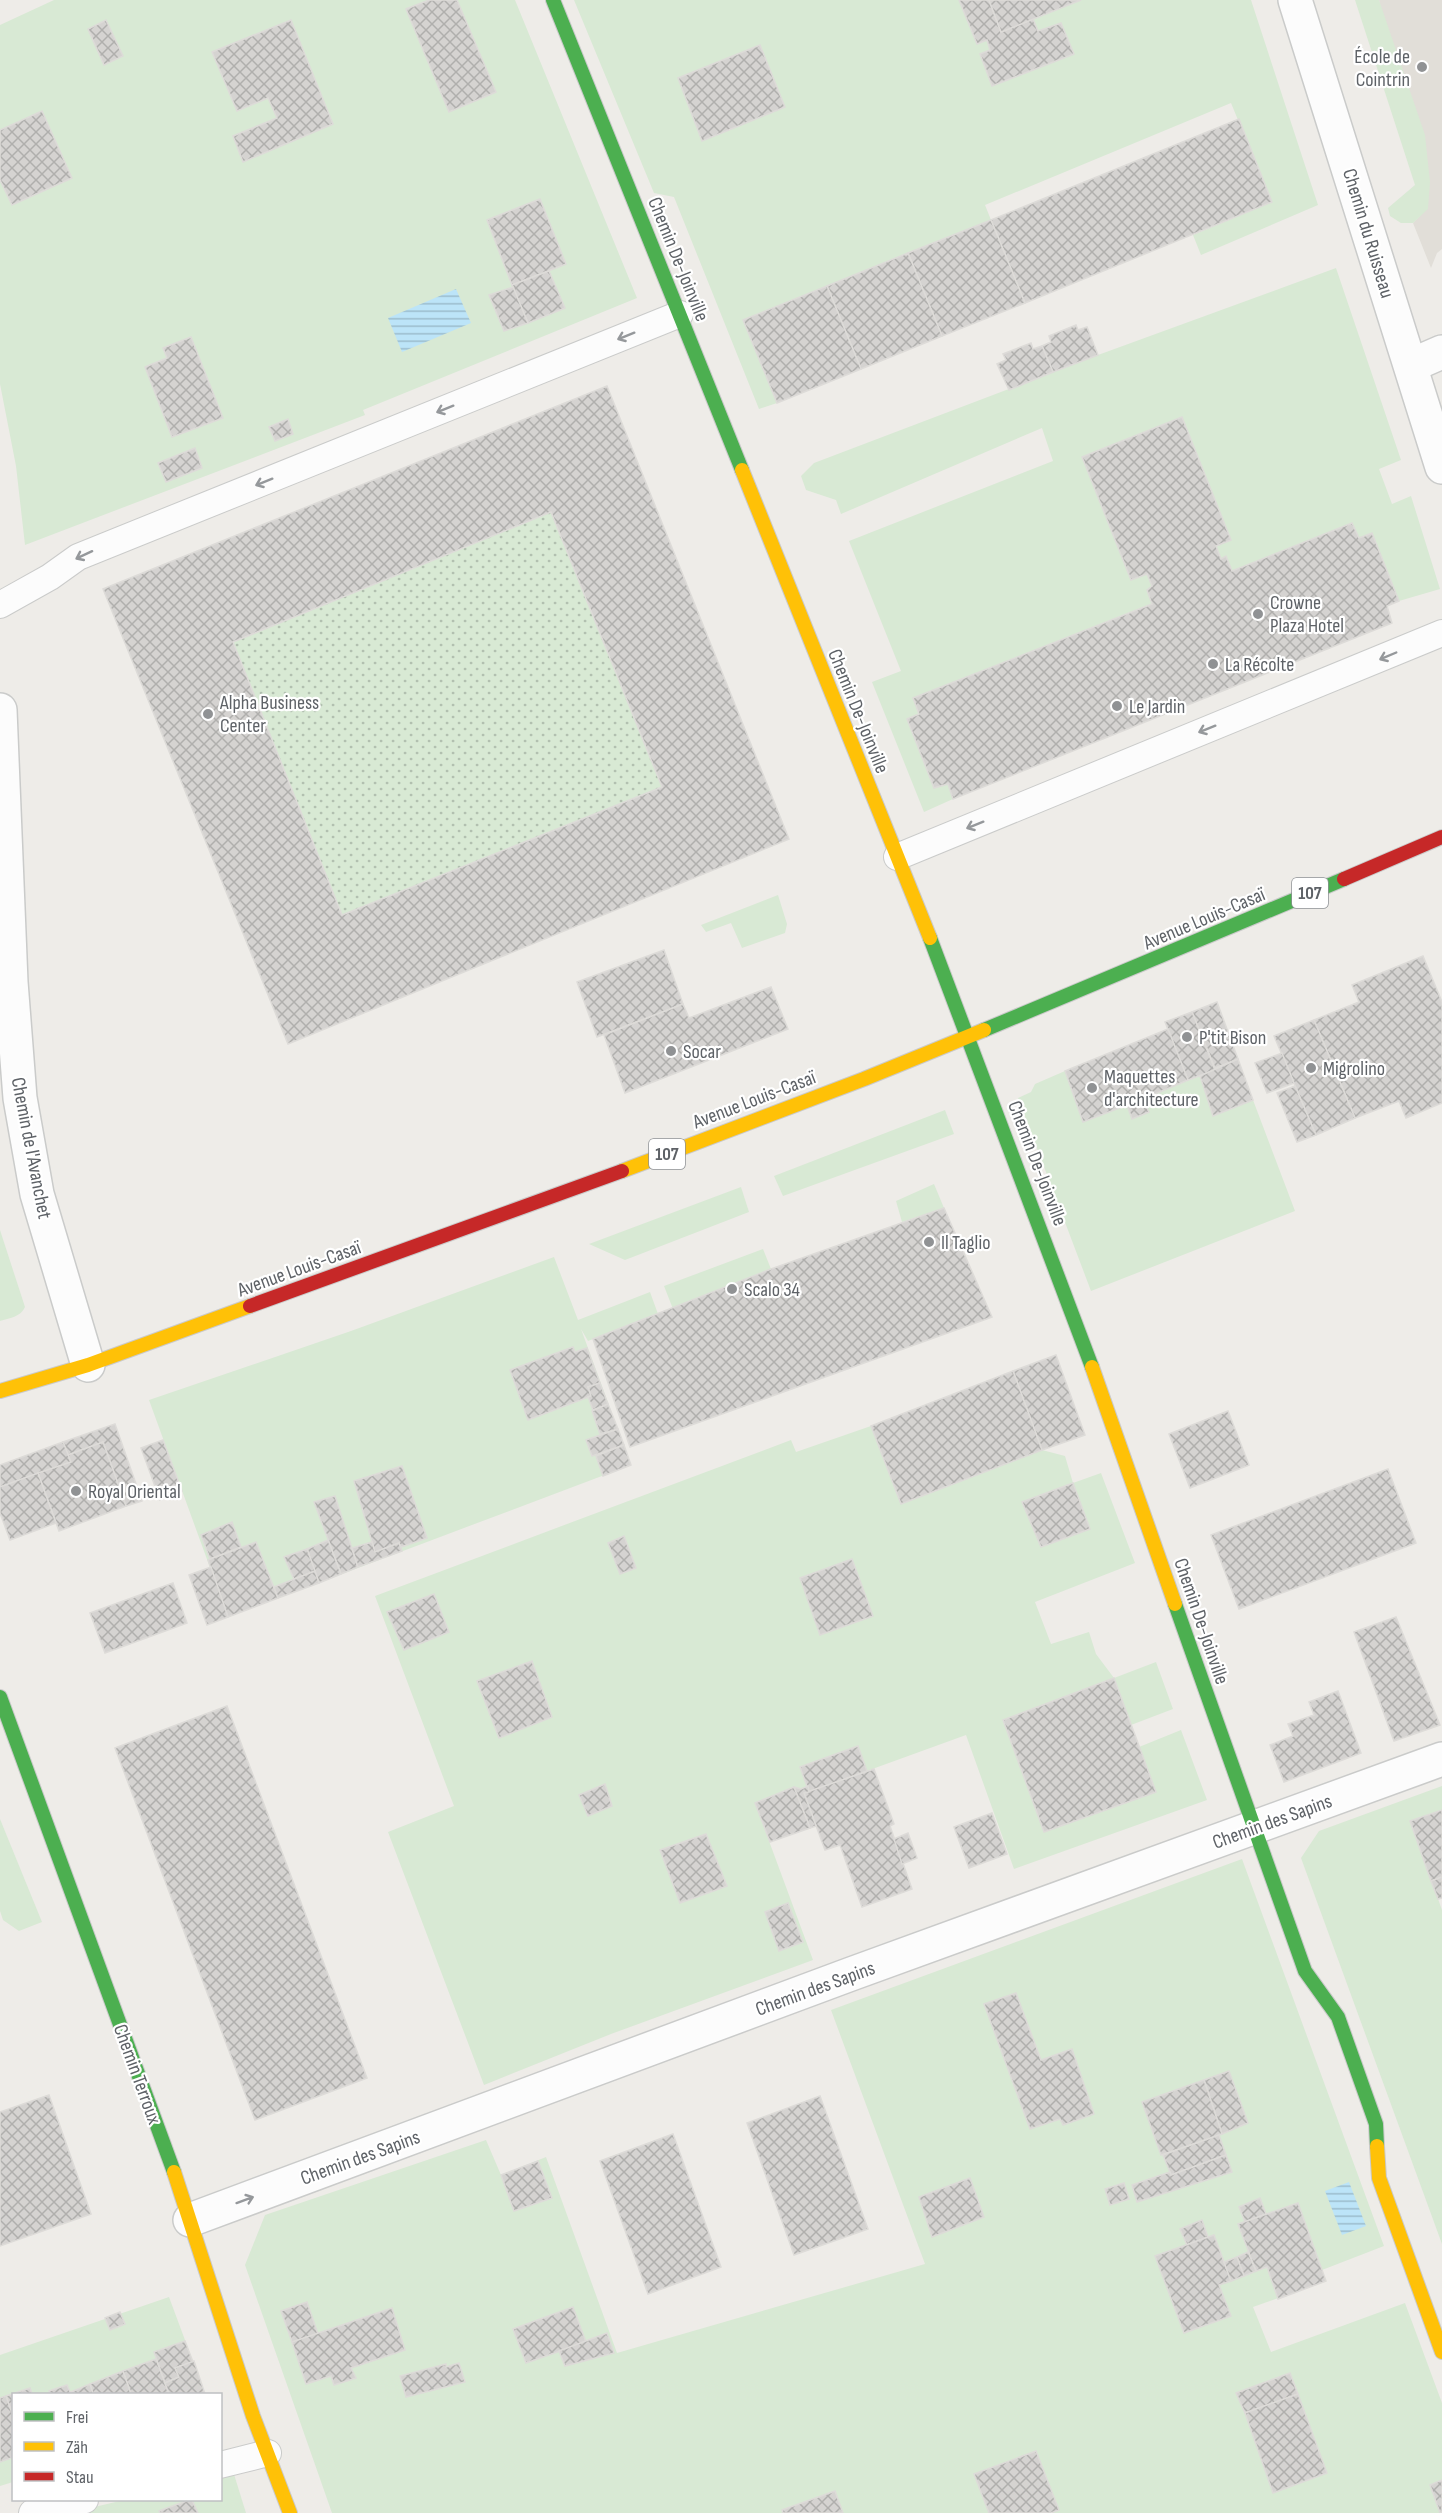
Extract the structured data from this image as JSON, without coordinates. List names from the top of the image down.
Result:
{
  "streets": {
    "street": [
      "Chemin du Ruisseau",
      "Chemin De-Joinville",
      "107",
      "Avenue Louis-Casaï",
      "Chemin de l'Avanchet",
      "Chemin des Sapins",
      "Chemin Terroux"
    ]
  },
  "crossings": [
    ["Chemin De-Joinville", "Avenue Louis-Casaï"],
    ["Chemin De-Joinville", "Chemin des Sapins"],
    ["Avenue Louis-Casaï", "Chemin de l'Avanchet"],
    ["Chemin des Sapins", "Chemin Terroux"]
  ],
  "one_way": ["Chemin des Sapins"],
  "places": [
    "École de Cointrin",
    "Crowne Plaza Hotel",
    "La Récolte",
    "Le Jardin",
    "Alpha Business Center",
    "P'tit Bison",
    "Socar",
    "Migrolino",
    "Maquettes d'architecture",
    "Il Taglio",
    "Scalo 34",
    "Royal Oriental"
  ],
  "legend": ["Frei", "Zäh", "Stau"]
}
